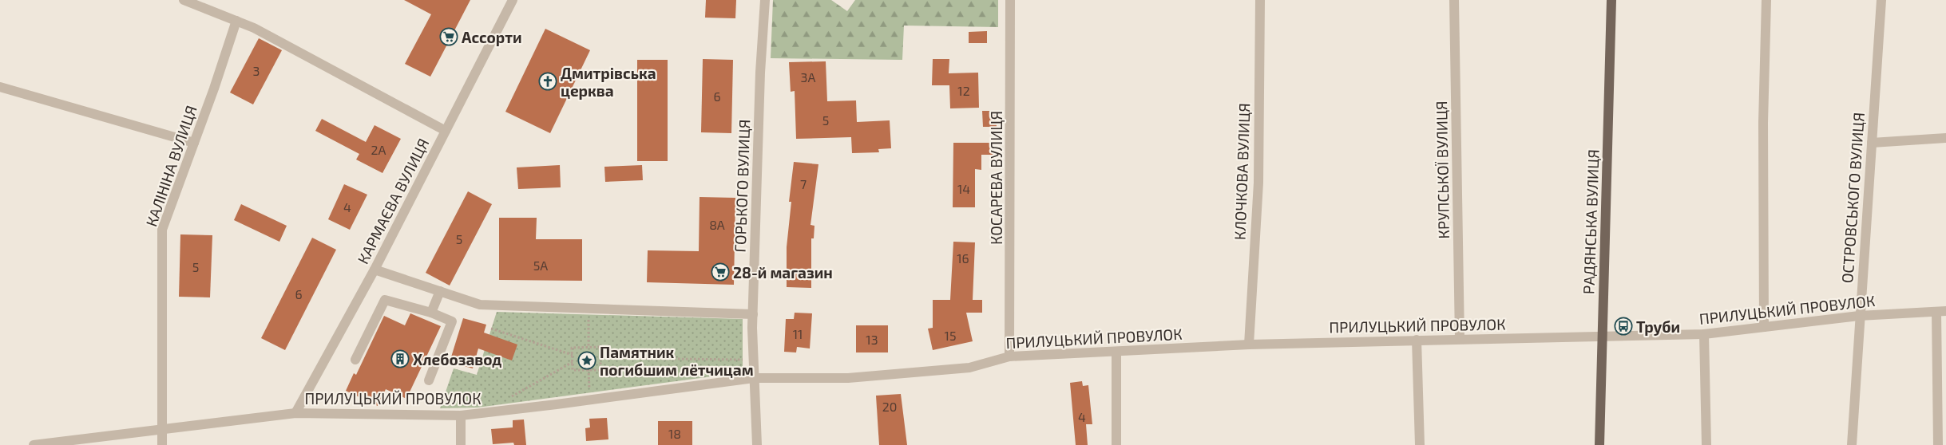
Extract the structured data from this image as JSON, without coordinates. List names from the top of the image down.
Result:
{
  "streets": {
    "main road": ["РАДЯНСЬКА ВУЛИЦЯ"],
    "street": [
      "КАЛІНІНА ВУЛИЦЯ",
      "КРУПСЬКОЇ ВУЛИЦЯ",
      "КЛОЧКОВА ВУЛИЦЯ",
      "КОСАРЕВА ВУЛИЦЯ",
      "ГОРЬКОГО ВУЛИЦЯ",
      "ОСТРОВСЬКОГО ВУЛИЦЯ",
      "КАРМАЄВА ВУЛИЦЯ",
      "ПРИЛУЦЬКИЙ ПРОВУЛОК"
    ]
  },
  "crossings": [
    ["КАЛІНІНА ВУЛИЦЯ", "ПРИЛУЦЬКИЙ ПРОВУЛОК"],
    ["КРУПСЬКОЇ ВУЛИЦЯ", "ПРИЛУЦЬКИЙ ПРОВУЛОК"],
    ["КЛОЧКОВА ВУЛИЦЯ", "ПРИЛУЦЬКИЙ ПРОВУЛОК"],
    ["КОСАРЕВА ВУЛИЦЯ", "ПРИЛУЦЬКИЙ ПРОВУЛОК"],
    ["ГОРЬКОГО ВУЛИЦЯ", "ПРИЛУЦЬКИЙ ПРОВУЛОК"],
    ["ОСТРОВСЬКОГО ВУЛИЦЯ", "ПРИЛУЦЬКИЙ ПРОВУЛОК"],
    ["КАРМАЄВА ВУЛИЦЯ", "ПРИЛУЦЬКИЙ ПРОВУЛОК"],
    ["РАДЯНСЬКА ВУЛИЦЯ", "ПРИЛУЦЬКИЙ ПРОВУЛОК"]
  ],
  "places": {
    "supermarket": ["Ассорти", "28-й магазин"],
    "church": ["Дмитрівська церква"],
    "bus stop": ["Труби"],
    "building": ["Хлебозавод"],
    "place": ["Памятник погибшим лётчицам"]
  },
  "house_numbers": [
    "3",
    "3А",
    "12",
    "6",
    "5",
    "2А",
    "7",
    "14",
    "4",
    "8А",
    "5",
    "16",
    "5А",
    "5",
    "6",
    "11",
    "15",
    "13",
    "20",
    "4",
    "18"
  ]
}
